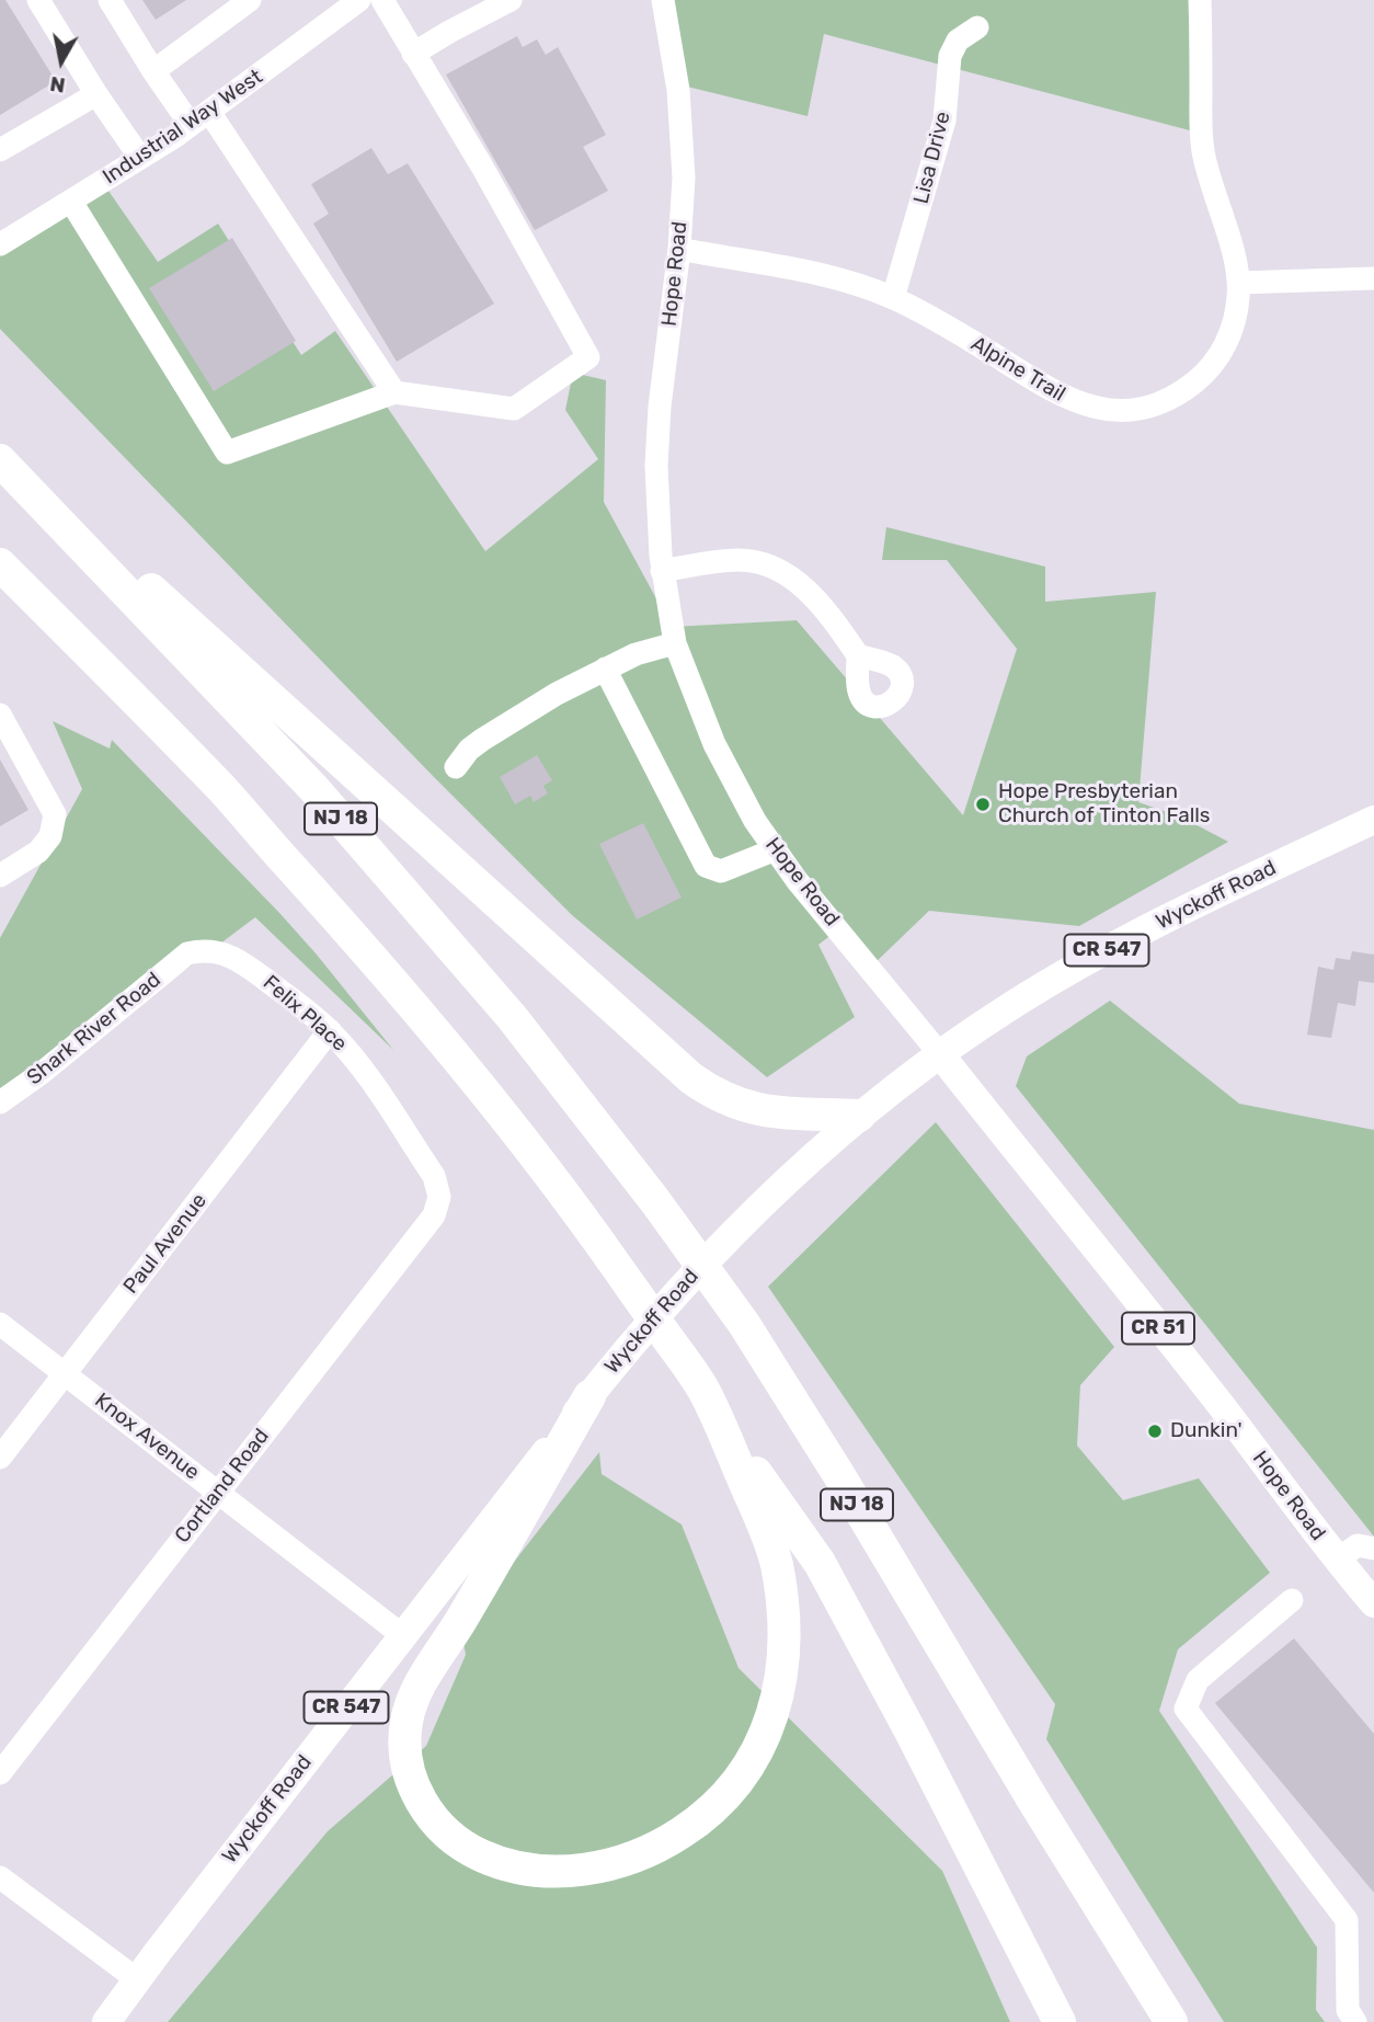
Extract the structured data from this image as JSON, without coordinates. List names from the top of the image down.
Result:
{
  "streets": {
    "highway": ["NJ 18"],
    "main road": [
      "Hope Road",
      "Wyckoff Road",
      "CR 547",
      "CR 51"
    ],
    "street": [
      "Industrial Way West",
      "Lisa Drive",
      "Alpine Trail",
      "Felix Place",
      "Shark River Road",
      "Paul Avenue",
      "Knox Avenue",
      "Cortland Road"
    ]
  },
  "crossings": [
    ["Lisa Drive", "Alpine Trail"],
    ["Hope Road", "Alpine Trail"],
    ["Hope Road", "Wyckoff Road"],
    ["Wyckoff Road", "Knox Avenue"],
    ["Felix Place", "Shark River Road"],
    ["Felix Place", "Paul Avenue"],
    ["Felix Place", "Cortland Road"],
    ["Paul Avenue", "Knox Avenue"],
    ["Knox Avenue", "Cortland Road"]
  ],
  "places": ["Hope Presbyterian Church of Tinton Falls", "Dunkin'"],
  "north": "bottom"
}
